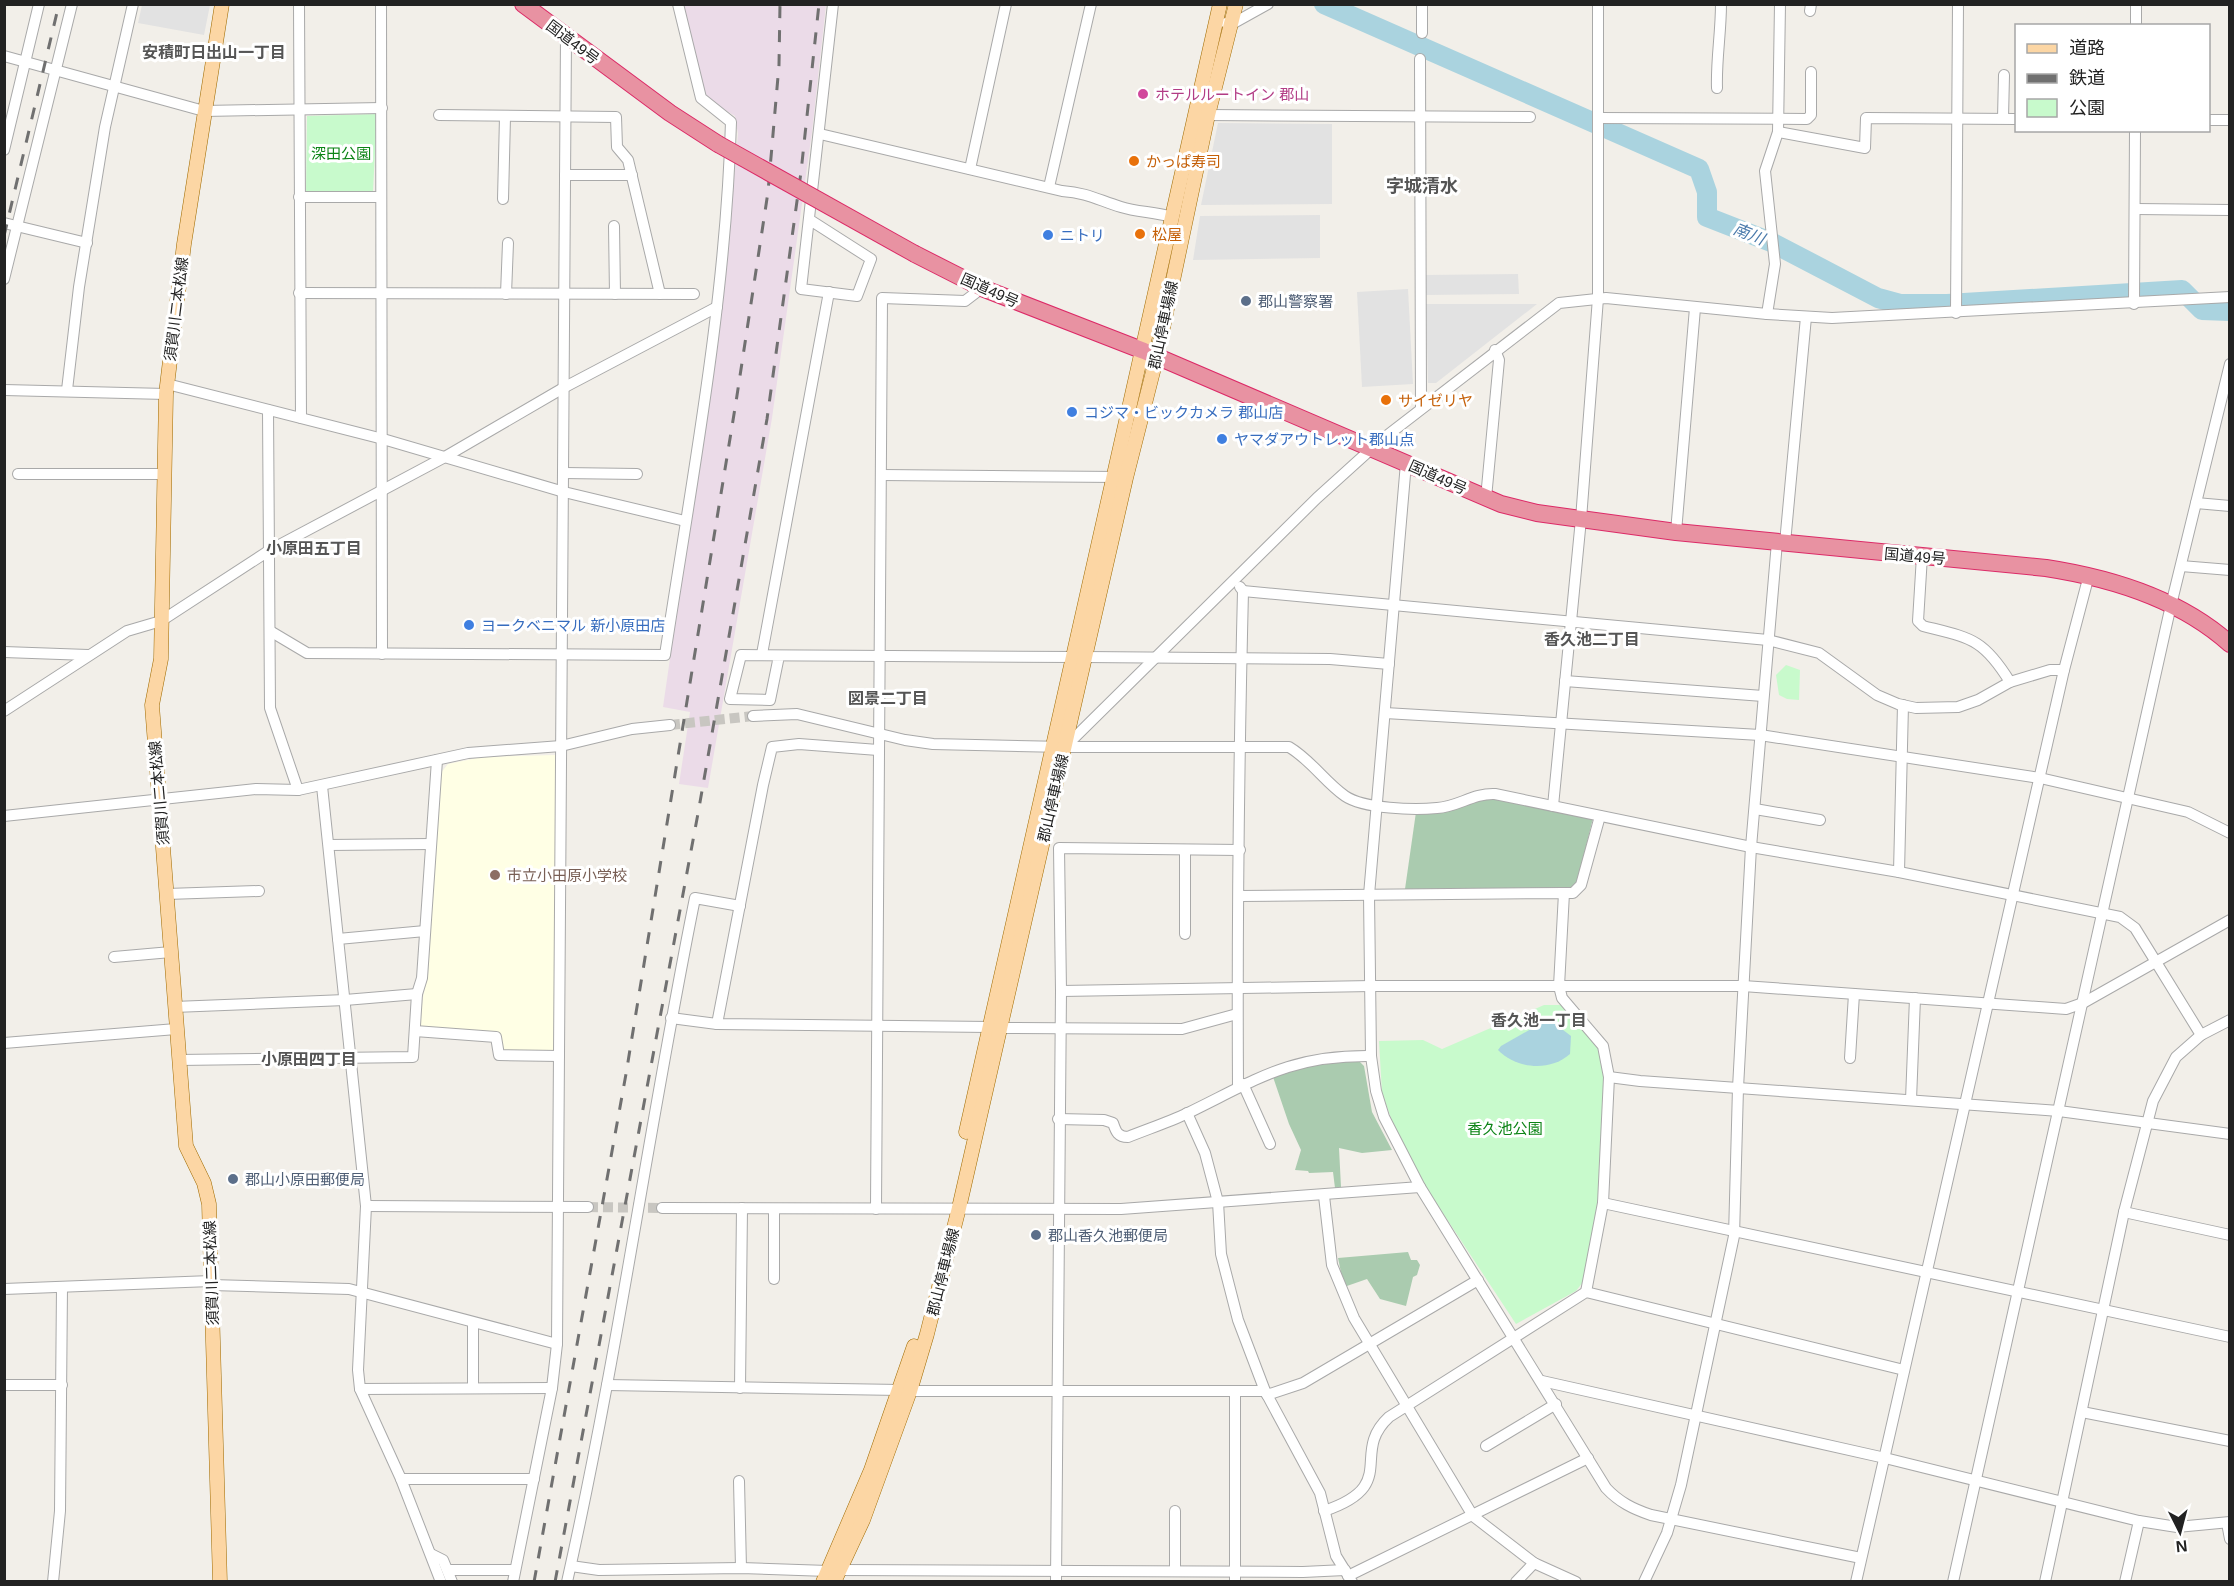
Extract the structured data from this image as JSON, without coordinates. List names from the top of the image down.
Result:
{
  "streets": {
    "highway": ["国道49号"],
    "main road": ["須賀川二本松線", "郡山停車場線"]
  },
  "crossings": [
    ["国道49号", "郡山停車場線"]
  ],
  "districts": [
    "安積町日出山一丁目",
    "字城清水",
    "小原田五丁目",
    "香久池二丁目",
    "図景二丁目",
    "香久池一丁目",
    "小原田四丁目"
  ],
  "water": ["南川"],
  "parks": ["深田公園", "香久池公園"],
  "places": [
    "ホテルルートイン 郡山",
    "かっぱ寿司",
    "松屋",
    "ニトリ",
    "郡山警察署",
    "サイゼリヤ",
    "コジマ・ビックカメラ 郡山店",
    "ヤマダアウトレット郡山点",
    "ヨークベニマル 新小原田店",
    "市立小田原小学校",
    "郡山小原田郵便局",
    "郡山香久池郵便局"
  ],
  "legend": ["道路", "鉄道", "公園"],
  "north": "bottom"
}
